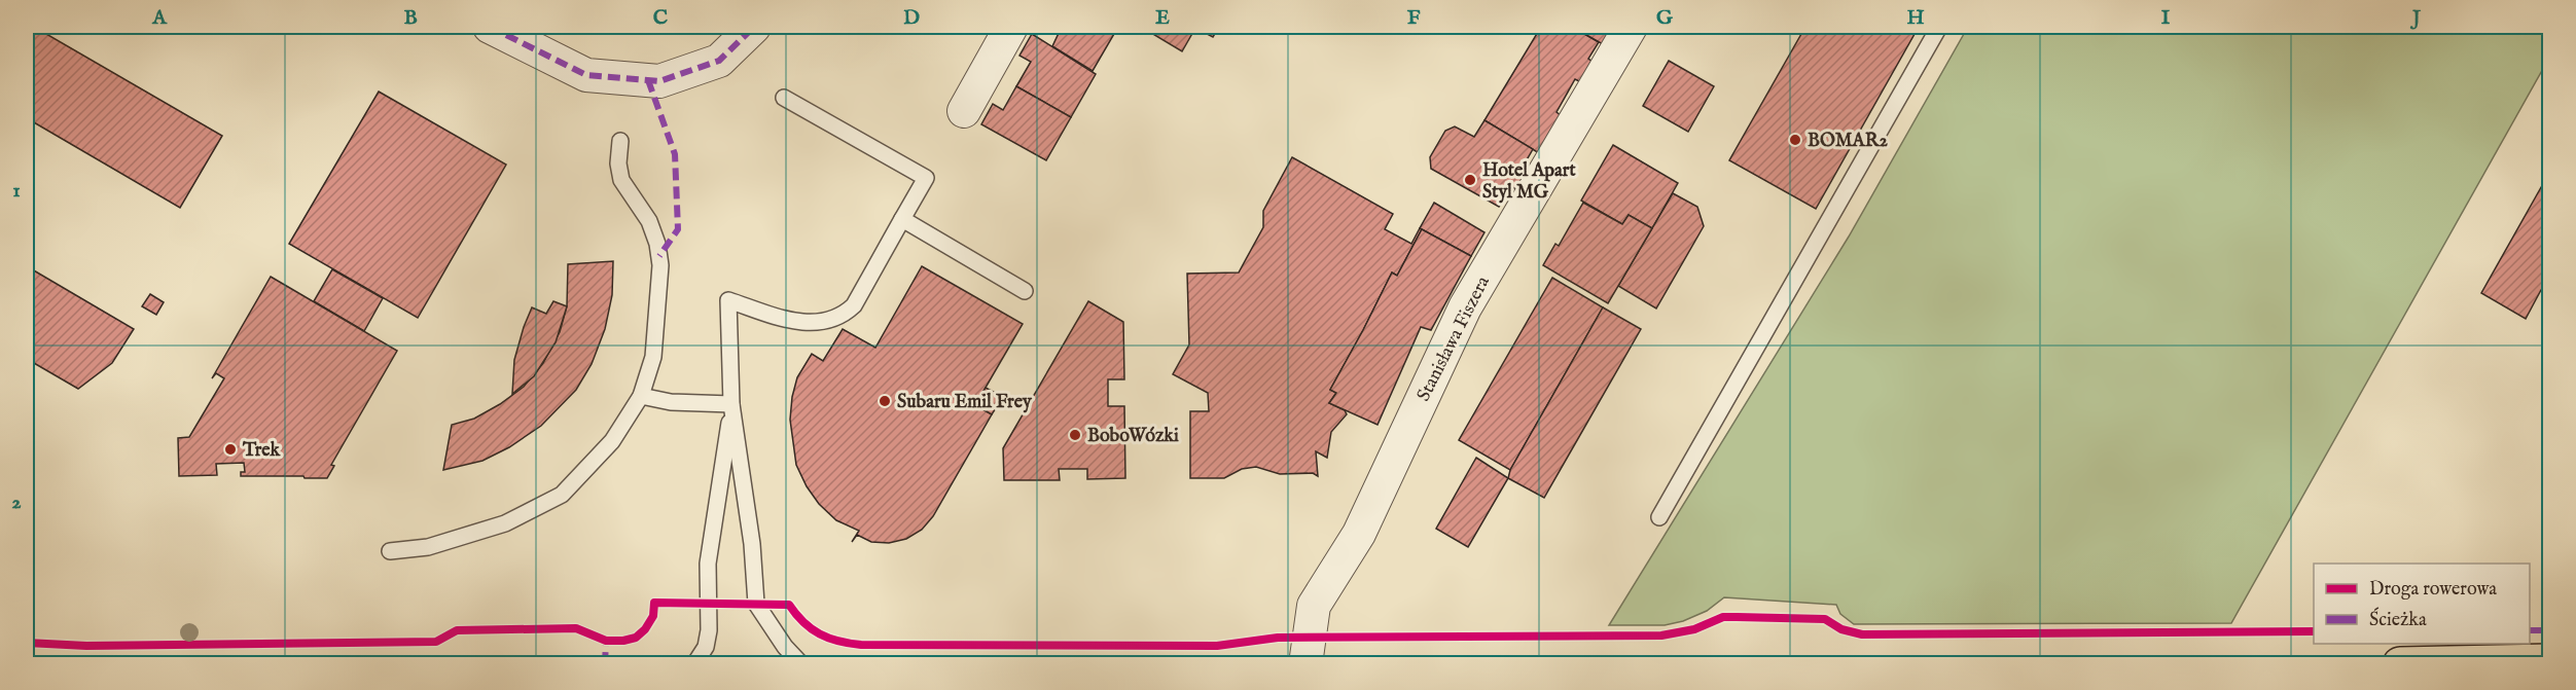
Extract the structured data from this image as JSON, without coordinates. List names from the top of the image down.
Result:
{
  "streets": {
    "street": ["Stanisława Fiszera"]
  },
  "places": [
    "BOMAR2",
    "Hotel Apart Styl MG",
    "Subaru Emil Frey",
    "BoboWózki",
    "Trek"
  ],
  "legend": ["Droga rowerowa", "Ścieżka"],
  "grid": {
    "columns": [
      "A",
      "B",
      "C",
      "D",
      "E",
      "F",
      "G",
      "H",
      "I",
      "J"
    ],
    "rows": ["1", "2"]
  }
}
